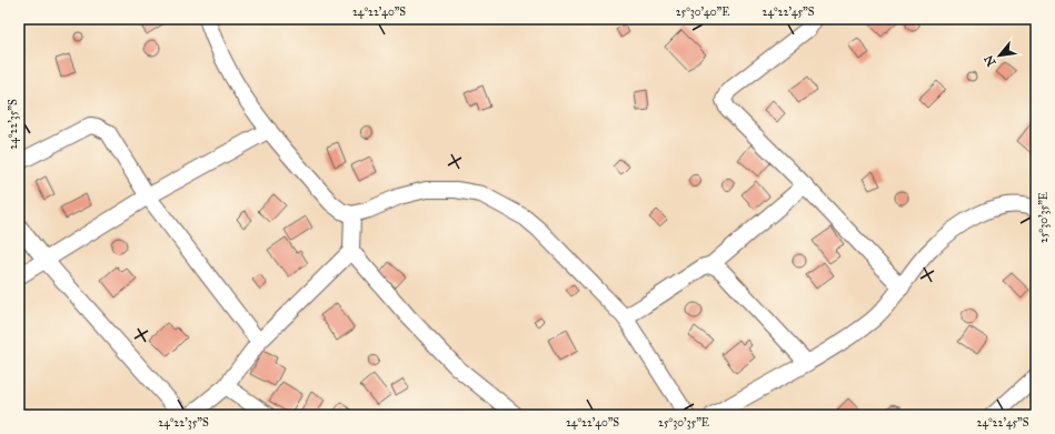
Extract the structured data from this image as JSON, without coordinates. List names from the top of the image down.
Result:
{
  "north": "bottom left",
  "coordinates": [
    "24°22'40\"S",
    "25°30'40\"E",
    "24°22'45\"S",
    "24°22'35\"S",
    "25°30'35\"E"
  ]
}
